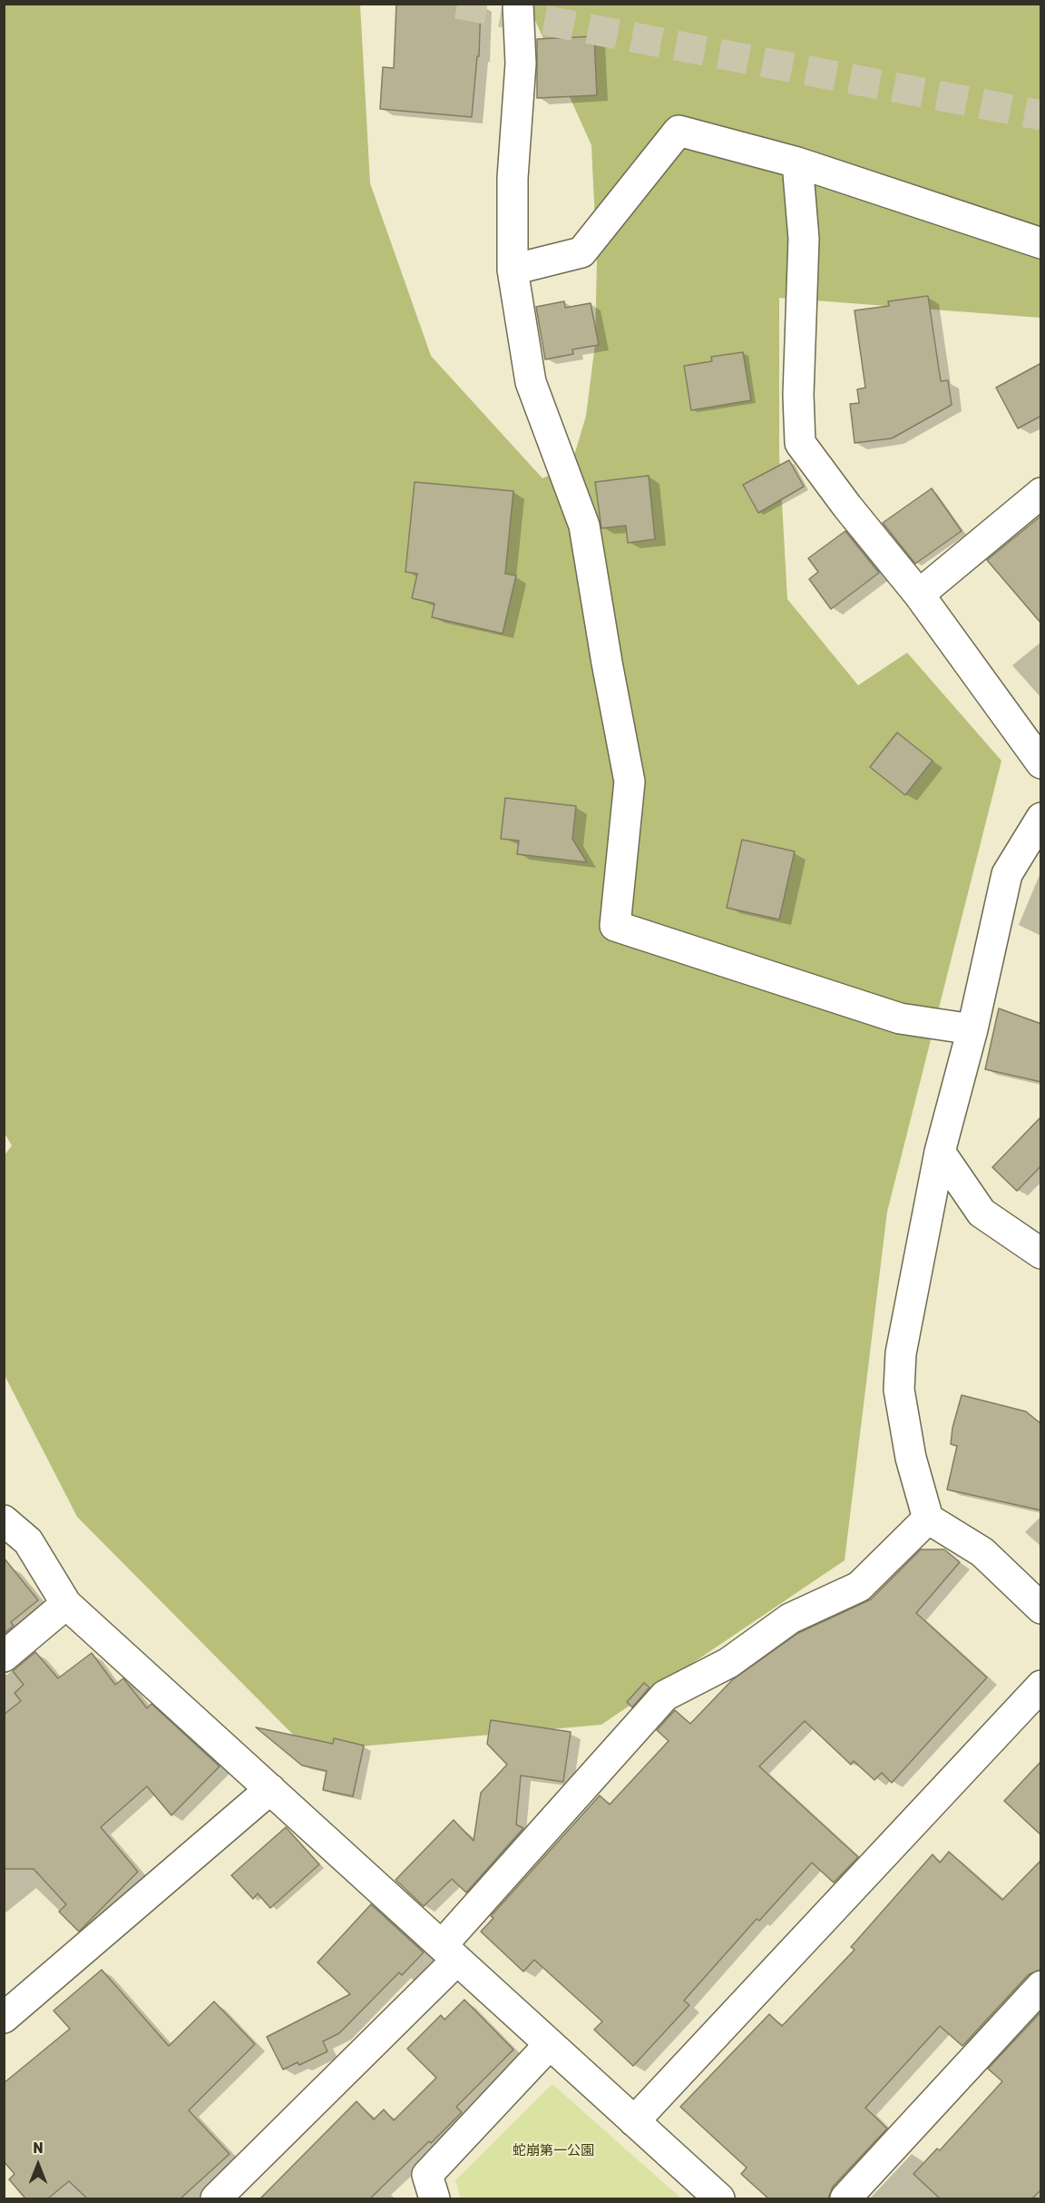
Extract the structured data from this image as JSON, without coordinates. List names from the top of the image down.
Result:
{
  "parks": ["蛇崩第一公園"],
  "north": "top"
}
